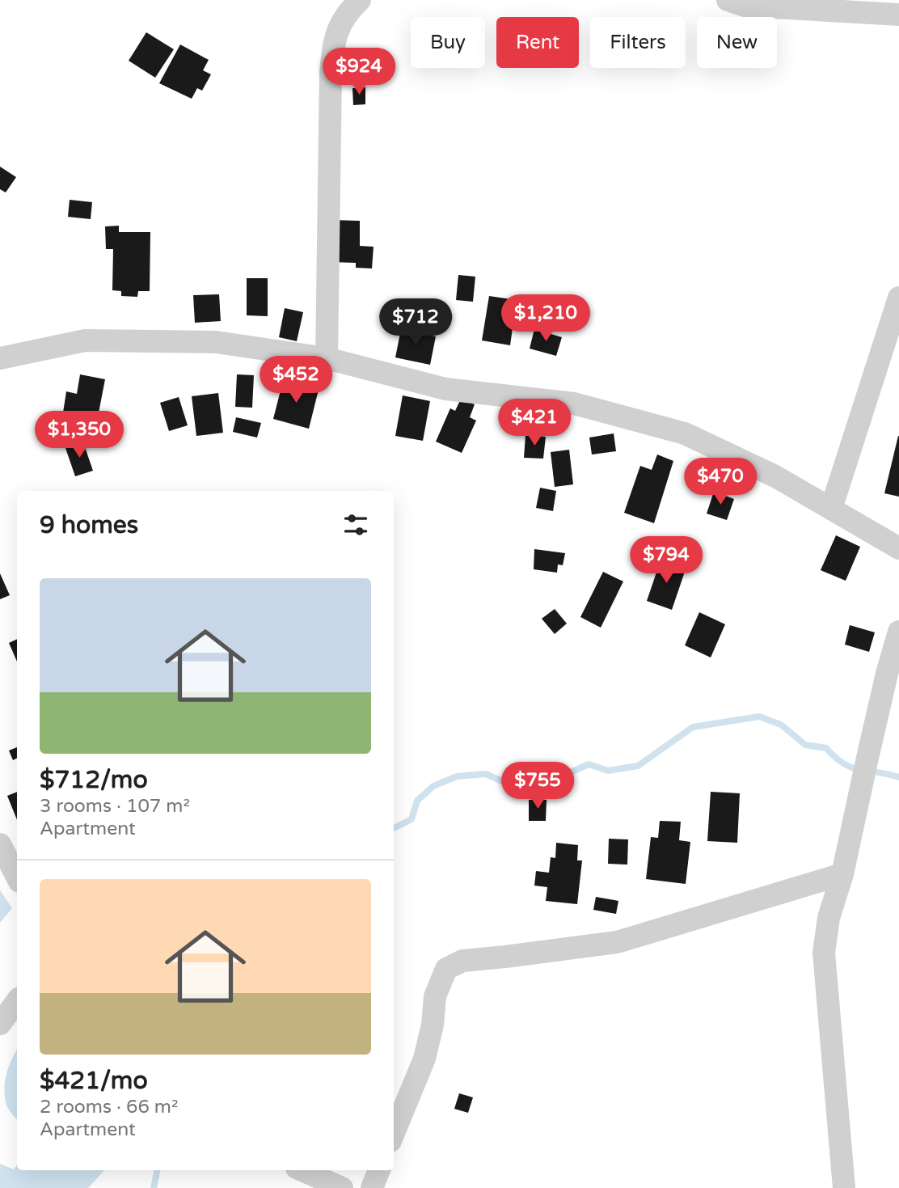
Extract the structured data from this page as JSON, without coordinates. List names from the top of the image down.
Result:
{
  "page": {
    "chip": [
      "Buy",
      "Rent",
      "Filters",
      "New"
    ],
    "price": [
      "$924",
      "$1,210",
      "$712",
      "$452",
      "$421",
      "$1,350",
      "$470",
      "$794",
      "$755"
    ],
    "heading": "9 homes",
    "list": [
      {
        "name": "$712/mo",
        "note": "3 rooms · 107 m² · Apartment"
      },
      {
        "name": "$421/mo",
        "note": "2 rooms · 66 m² · Apartment"
      }
    ]
  }
}
